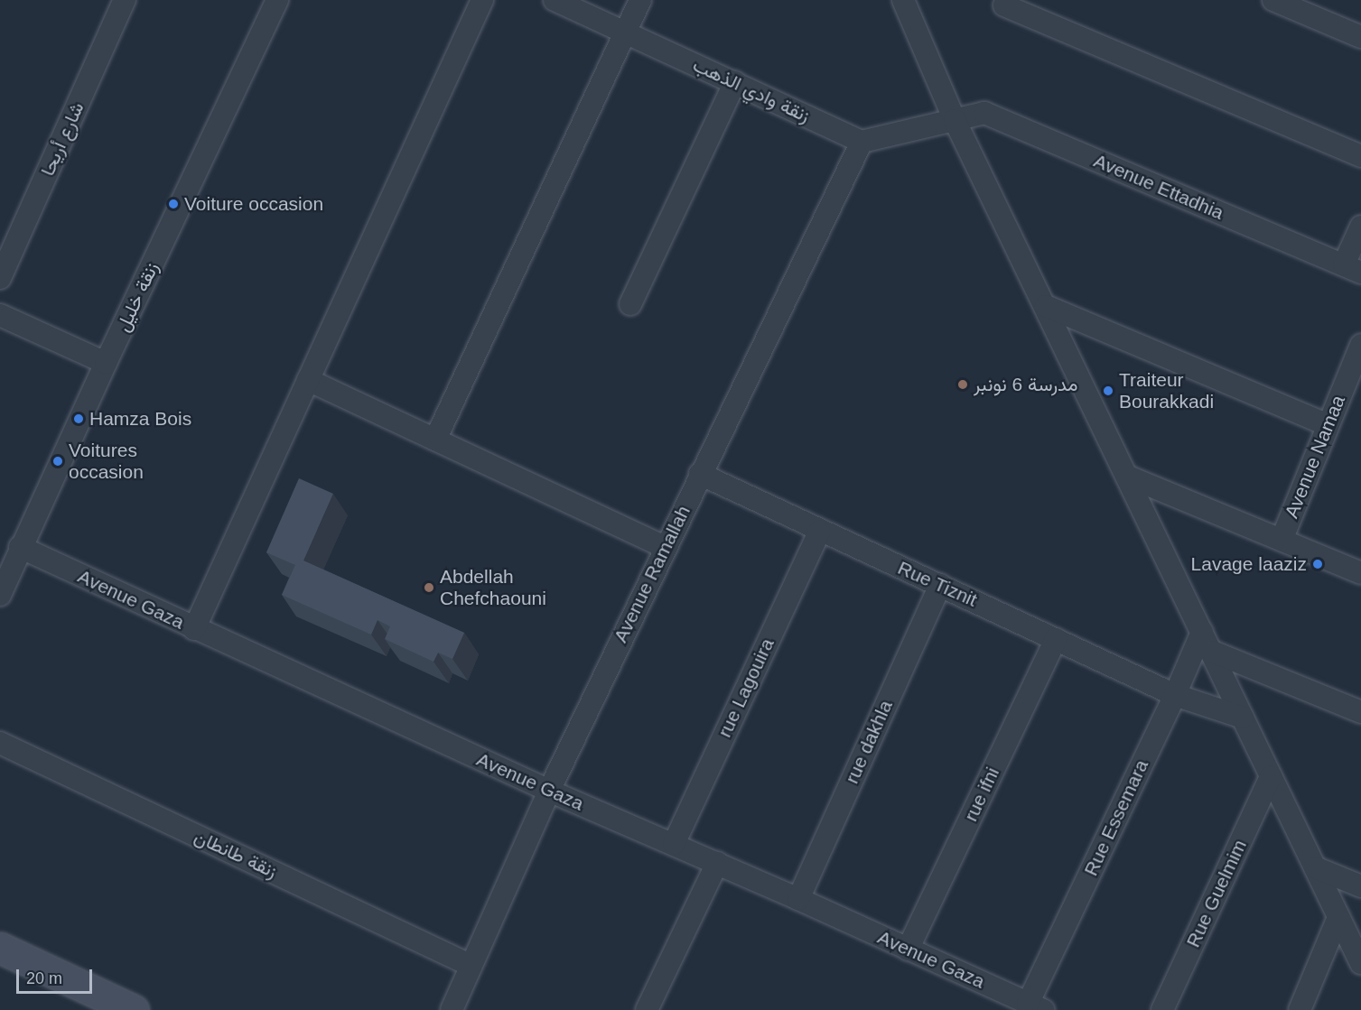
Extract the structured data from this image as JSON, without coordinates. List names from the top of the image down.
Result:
{
  "streets": {
    "street": [
      "زنقة وادي الذهب",
      "شارع أريحا",
      "Avenue Ettadhia",
      "زنقة خليل",
      "Avenue Namaa",
      "Avenue Ramallah",
      "Rue Tiznit",
      "Avenue Gaza",
      "rue Lagouira",
      "rue dakhla",
      "rue ifni",
      "Rue Essemara",
      "زنقة طانطان",
      "Rue Guelmim"
    ]
  },
  "crossings": [
    ["زنقة وادي الذهب", "Avenue Ramallah"],
    ["زنقة خليل", "Avenue Gaza"],
    ["Avenue Ramallah", "Rue Tiznit"],
    ["Avenue Ramallah", "Avenue Gaza"],
    ["Avenue Ramallah", "زنقة طانطان"],
    ["Rue Tiznit", "rue Lagouira"],
    ["Rue Tiznit", "rue dakhla"],
    ["Rue Tiznit", "rue ifni"],
    ["Rue Tiznit", "Rue Essemara"],
    ["Avenue Gaza", "rue Lagouira"],
    ["Avenue Gaza", "rue dakhla"],
    ["Avenue Gaza", "rue ifni"],
    ["Avenue Gaza", "Rue Essemara"]
  ],
  "places": [
    "Voiture occasion",
    "مدرسة 6 نونبر",
    "Traiteur Bourakkadi",
    "Hamza Bois",
    "Voitures occasion",
    "Lavage laaziz",
    "Abdellah Chefchaouni"
  ],
  "scale_bar": "20 m"
}
